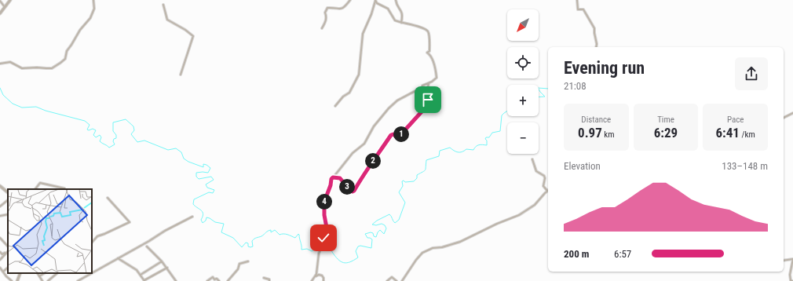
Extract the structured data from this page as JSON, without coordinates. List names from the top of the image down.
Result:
{
  "north": "bottom left",
  "page": {
    "map_buttons": ["+", "−"],
    "heading": ["Evening run", "21:08"],
    "stats": [
      ["Distance", "0.97 km"],
      ["Time", "6:29"],
      ["Pace", "6:41 /km"]
    ],
    "pins": [
      "1",
      "2",
      "3",
      "4"
    ],
    "chart": ["Elevation", "133–148 m"],
    "list": [
      {
        "name": "200 m",
        "note": "6:57"
      }
    ]
  }
}
